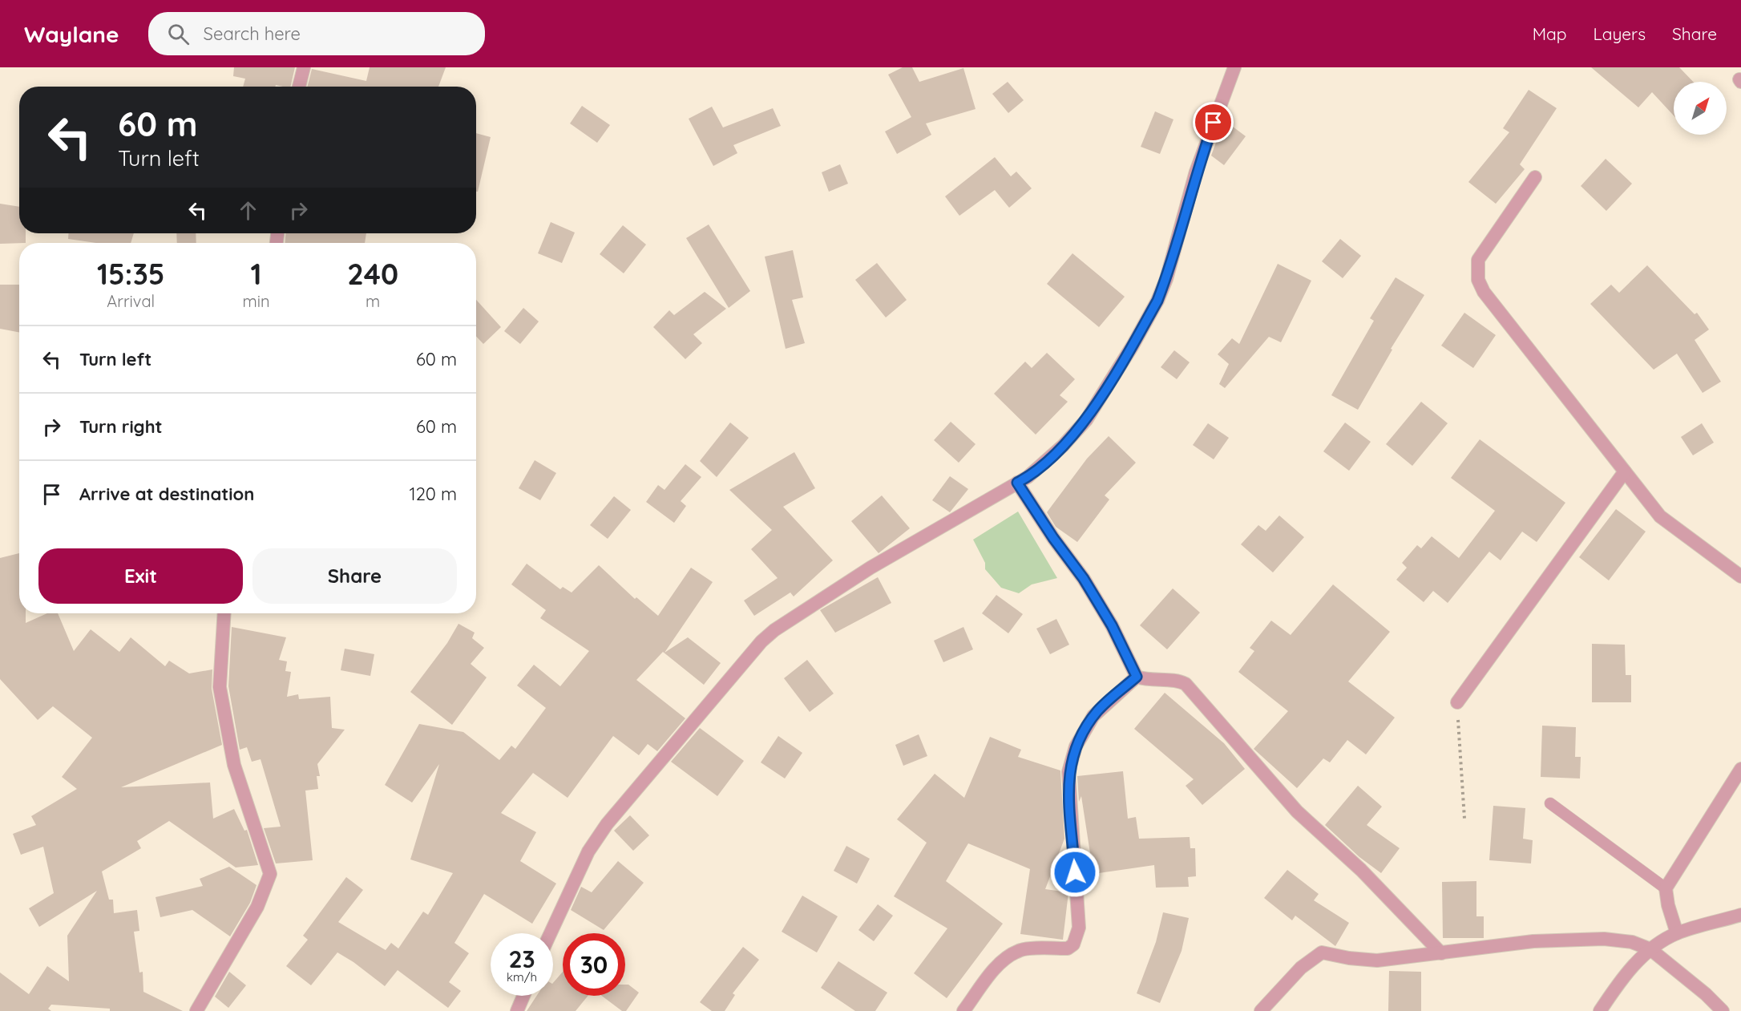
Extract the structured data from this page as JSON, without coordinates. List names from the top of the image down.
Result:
{
  "north": "top right",
  "page": {
    "header": "Waylane",
    "search": "Search here",
    "nav": ["Map", "Layers", "Share"],
    "turn": ["60 m", "Turn left"],
    "eta": [
      "15:35",
      "Arrival",
      "1",
      "min",
      "240",
      "m"
    ],
    "list": [
      {
        "name": "Turn left",
        "value": "60 m"
      },
      {
        "name": "Turn right",
        "value": "60 m"
      },
      {
        "name": "Arrive at destination",
        "value": "120 m"
      }
    ],
    "buttons": ["Exit", "Share"],
    "speed": "23 km/h",
    "limit": "30"
  }
}
